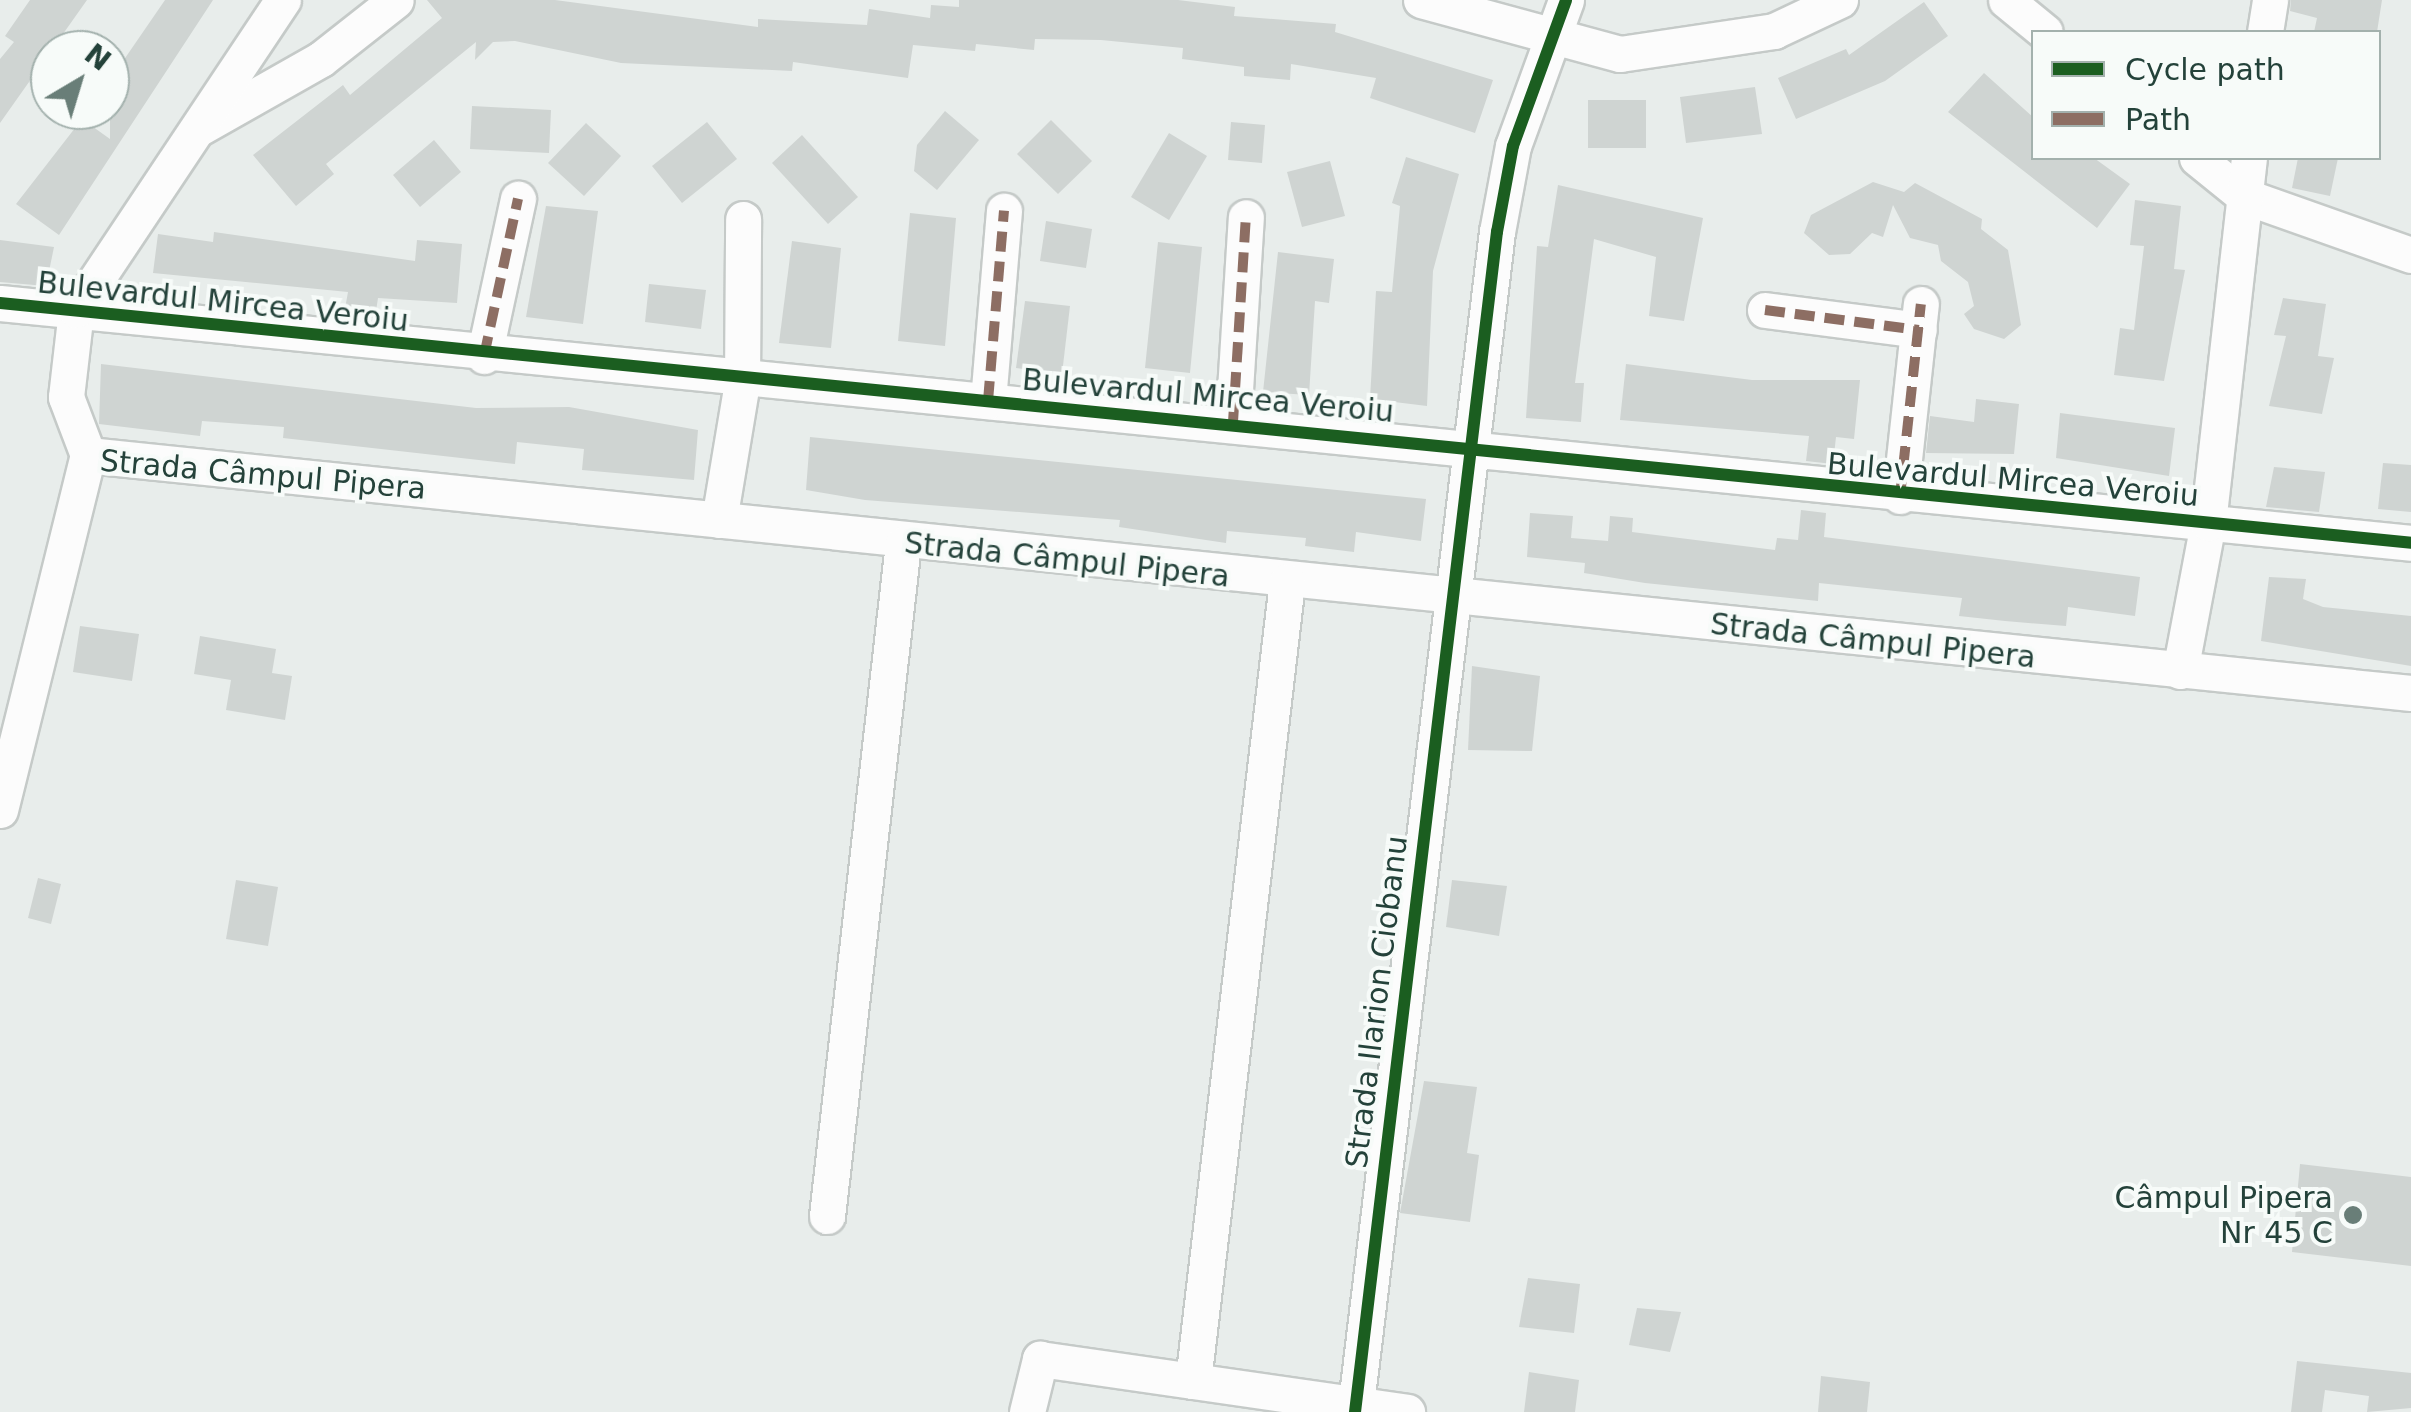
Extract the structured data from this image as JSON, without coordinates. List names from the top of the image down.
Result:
{
  "streets": {
    "street": ["Bulevardul Mircea Veroiu", "Strada Câmpul Pipera", "Strada Ilarion Ciobanu"]
  },
  "crossings": [
    ["Bulevardul Mircea Veroiu", "Strada Ilarion Ciobanu"],
    ["Strada Câmpul Pipera", "Strada Ilarion Ciobanu"]
  ],
  "places": ["Câmpul Pipera Nr 45 C"],
  "legend": ["Cycle path", "Path"],
  "north": "top right"
}
